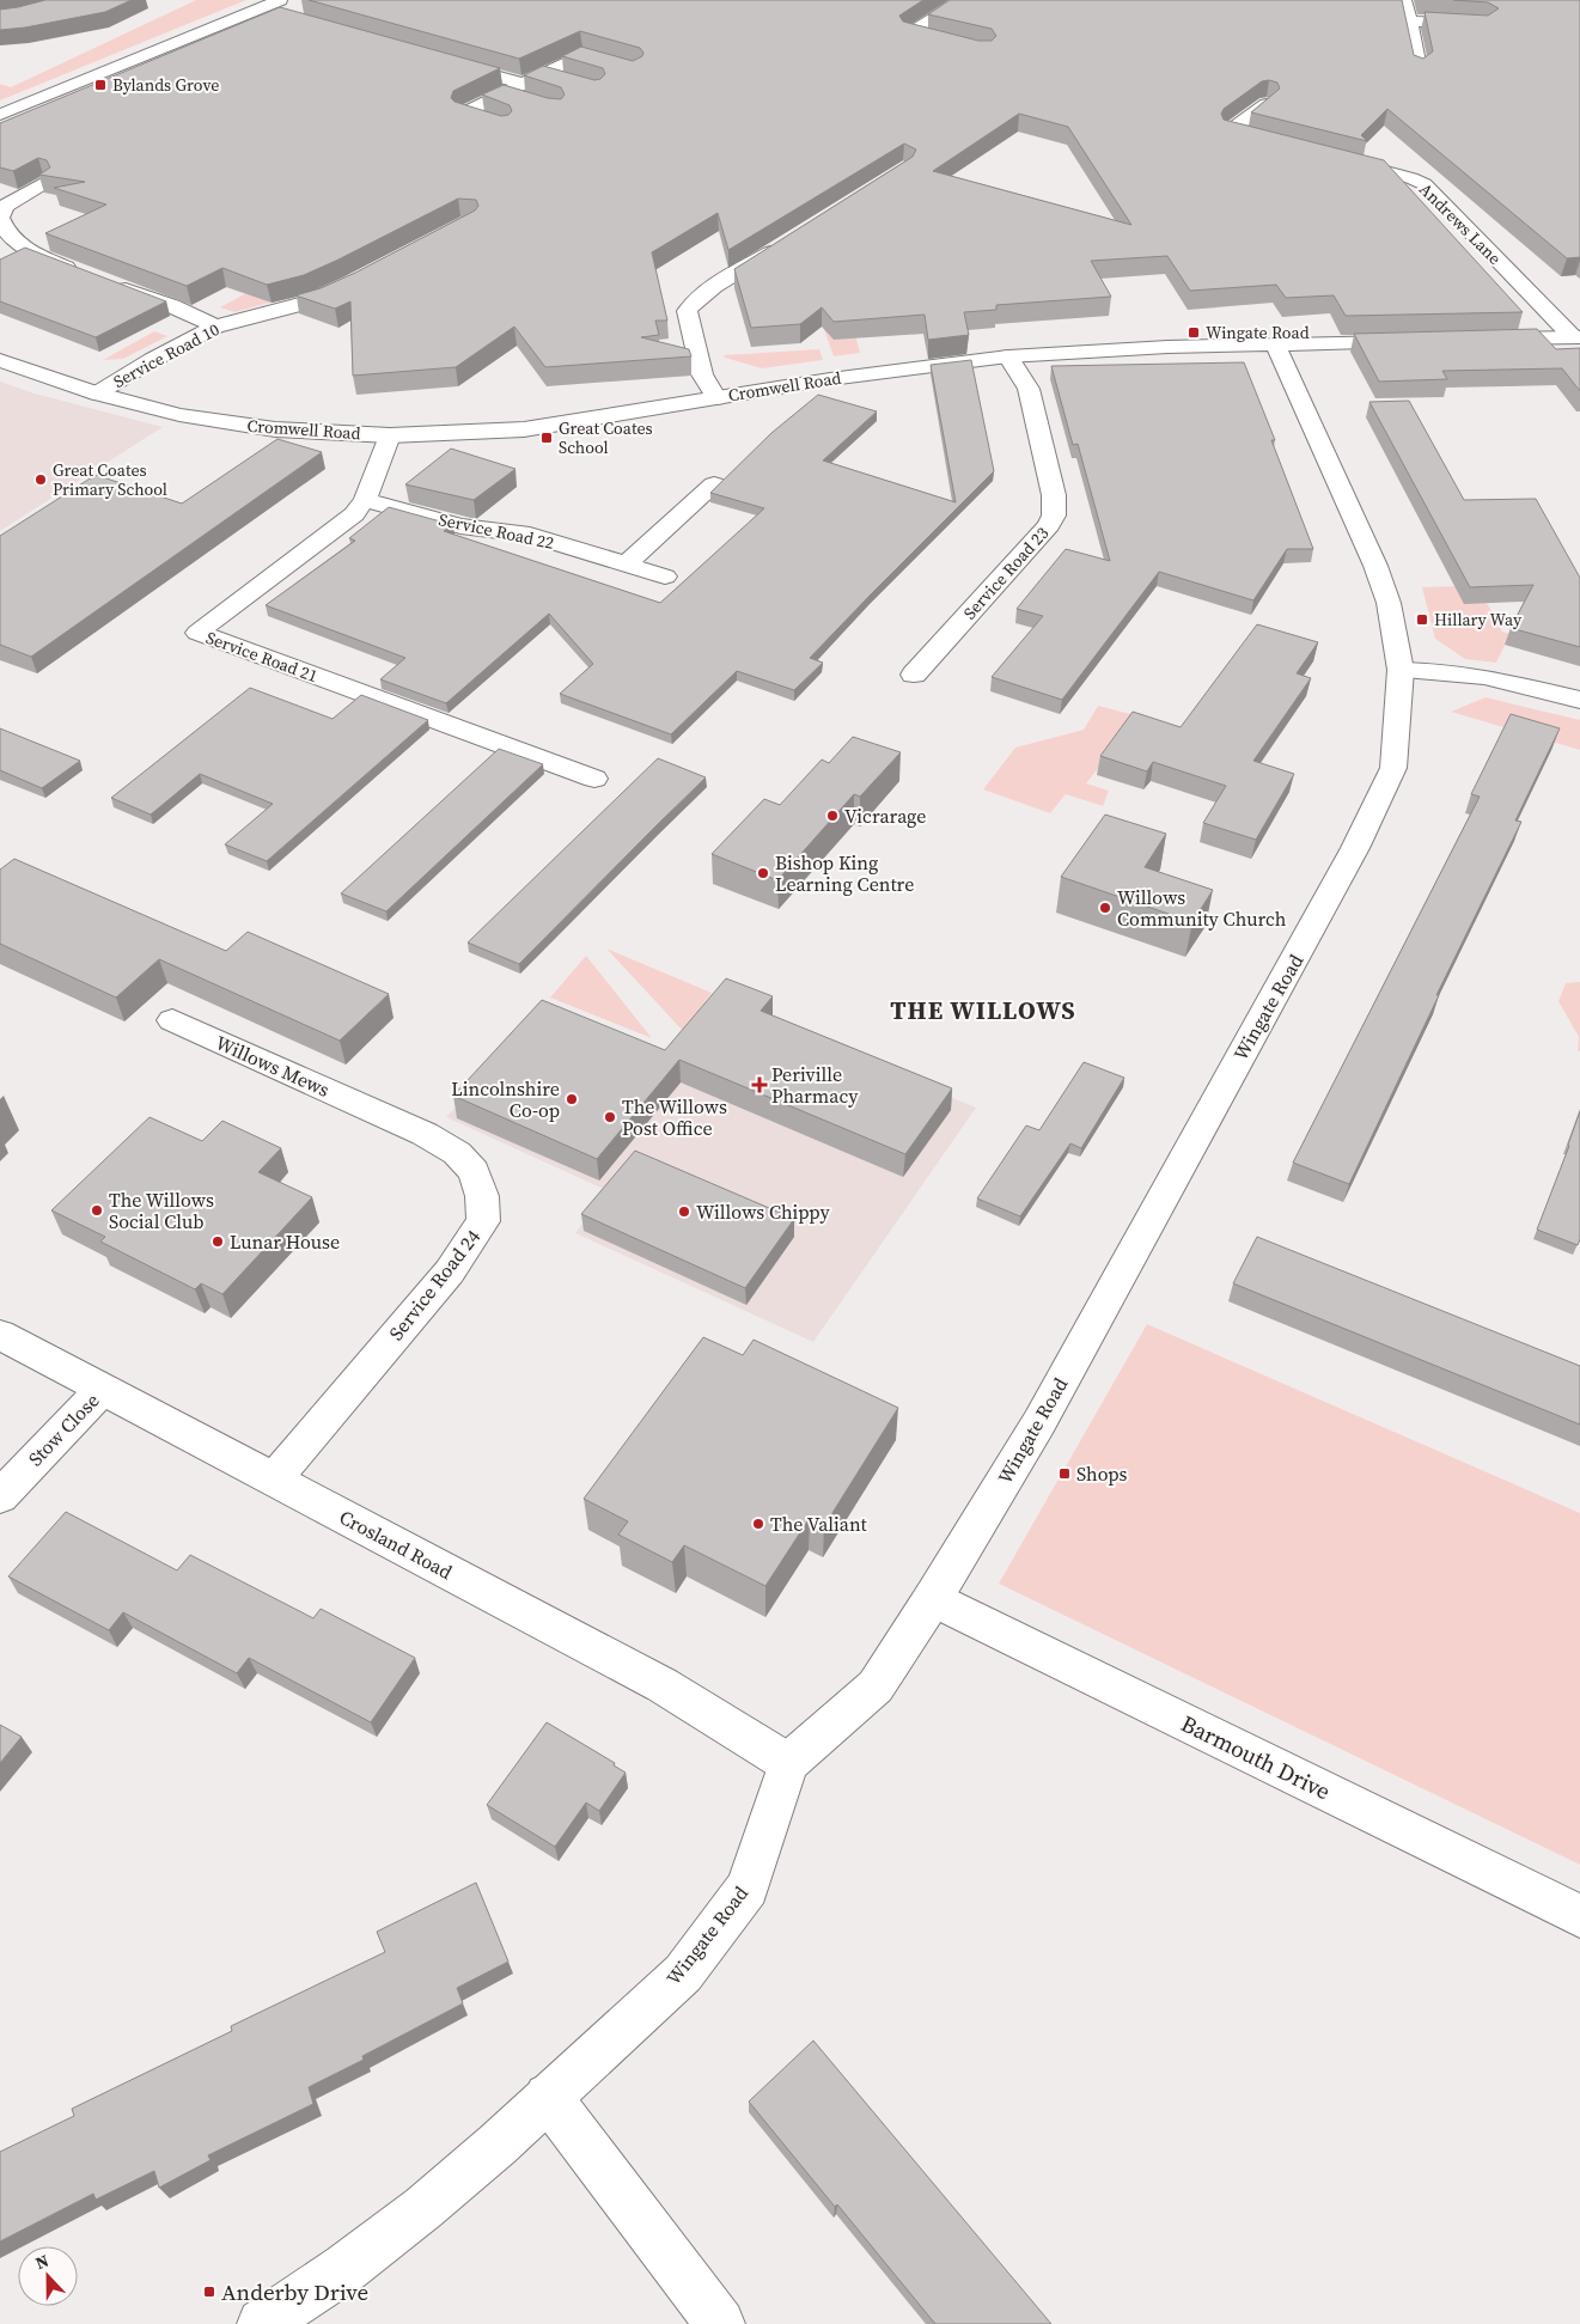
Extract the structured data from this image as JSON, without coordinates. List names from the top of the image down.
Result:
{
  "streets": {
    "street": [
      "Andrews Lane",
      "Service Road 10",
      "Cromwell Road",
      "Service Road 22",
      "Service Road 23",
      "Service Road 21",
      "Wingate Road",
      "Willows Mews",
      "Service Road 24",
      "Stow Close",
      "Crosland Road",
      "Barmouth Drive"
    ]
  },
  "crossings": [
    ["Service Road 10", "Cromwell Road"],
    ["Cromwell Road", "Service Road 23"],
    ["Cromwell Road", "Service Road 21"],
    ["Cromwell Road", "Wingate Road"],
    ["Service Road 22", "Service Road 21"],
    ["Wingate Road", "Crosland Road"],
    ["Wingate Road", "Barmouth Drive"],
    ["Willows Mews", "Service Road 24"],
    ["Service Road 24", "Crosland Road"],
    ["Stow Close", "Crosland Road"]
  ],
  "districts": ["THE WILLOWS"],
  "places": {
    "transit": [
      "Bylands Grove",
      "Wingate Road",
      "Great Coates School",
      "Hillary Way",
      "Shops",
      "Anderby Drive"
    ],
    "other": [
      "Great Coates Primary School",
      "Vicrarage",
      "Bishop King Learning Centre",
      "Willows Community Church",
      "Lincolnshire Co-op",
      "The Willows Post Office",
      "The Willows Social Club",
      "Willows Chippy",
      "Lunar House",
      "The Valiant"
    ],
    "health": ["Periville Pharmacy"]
  },
  "north": "top"
}
